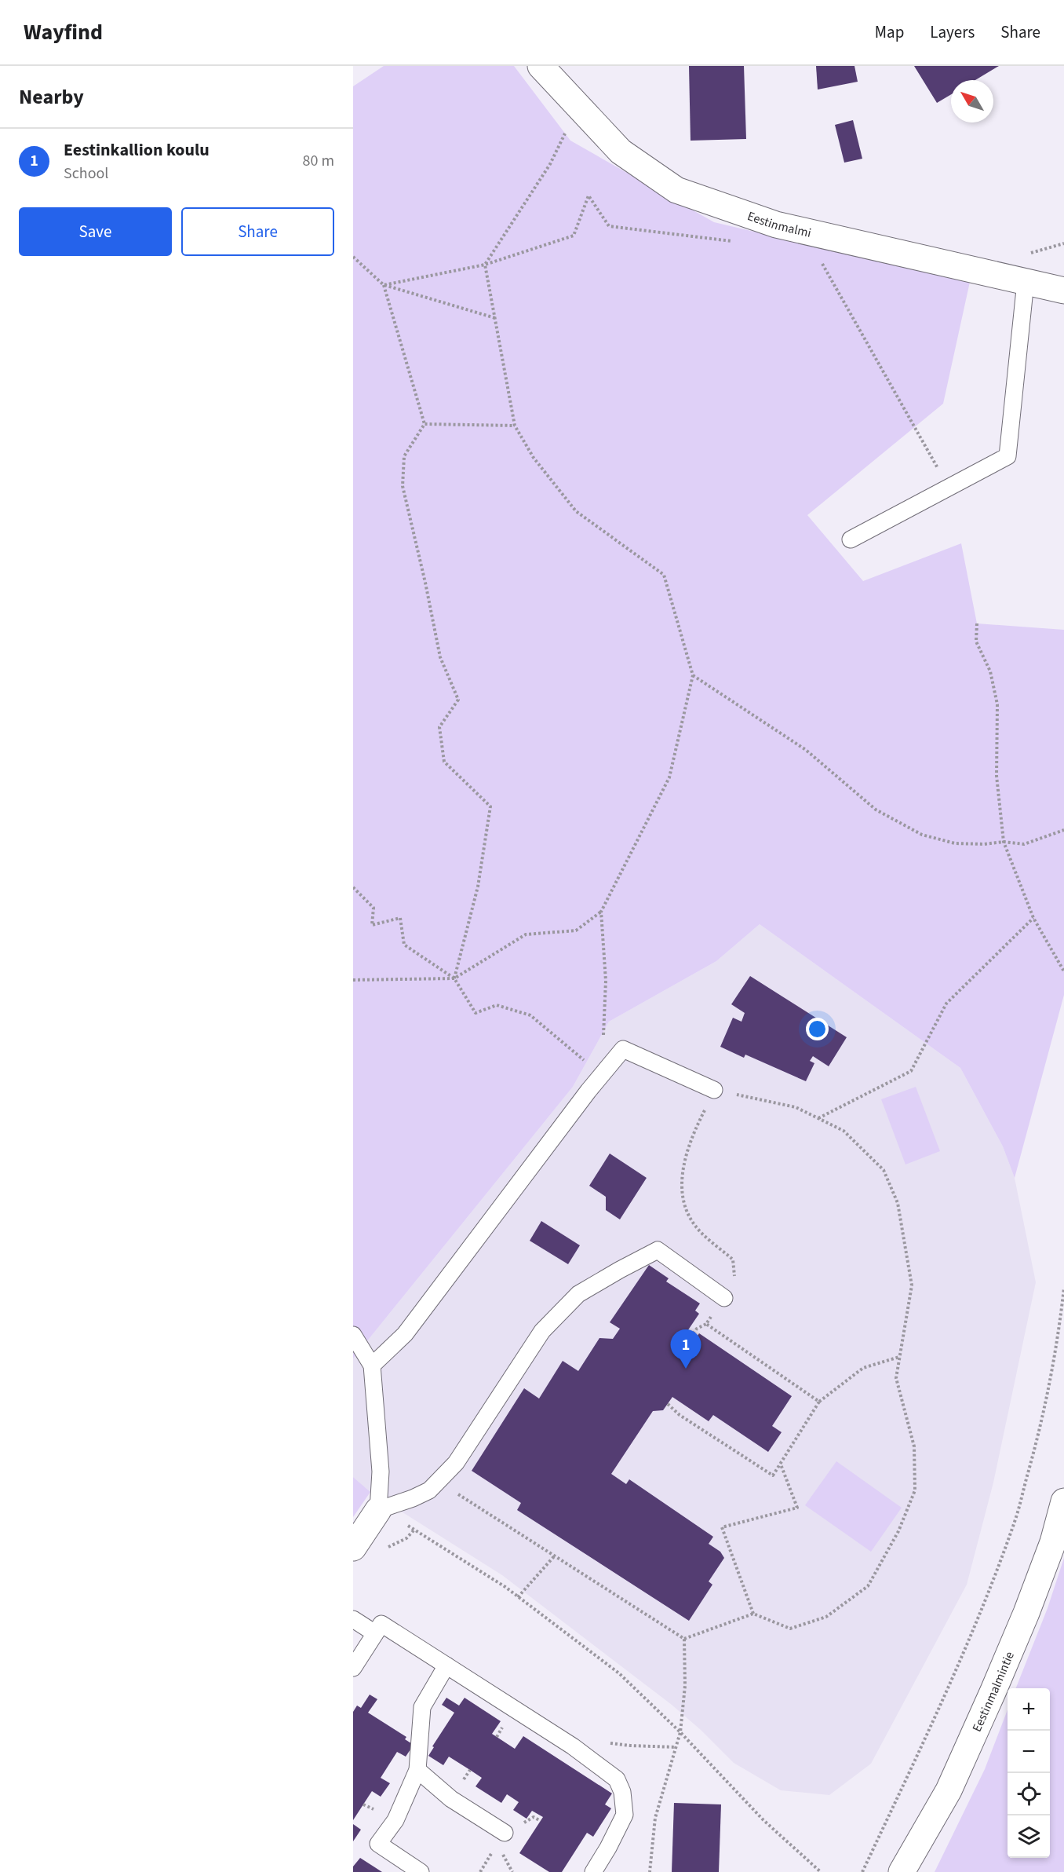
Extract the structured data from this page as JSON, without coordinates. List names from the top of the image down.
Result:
{
  "streets": {
    "street": ["Eestinmalmi", "Eestinmalmintie"]
  },
  "north": "top left",
  "page": {
    "header": "Wayfind",
    "nav": ["Map", "Layers", "Share"],
    "heading": "Nearby",
    "list": [
      {
        "mark": "1",
        "name": "Eestinkallion koulu",
        "note": "School",
        "value": "80 m"
      }
    ],
    "buttons": ["Save", "Share"],
    "pins": "1",
    "map_buttons": ["+", "−"]
  }
}
